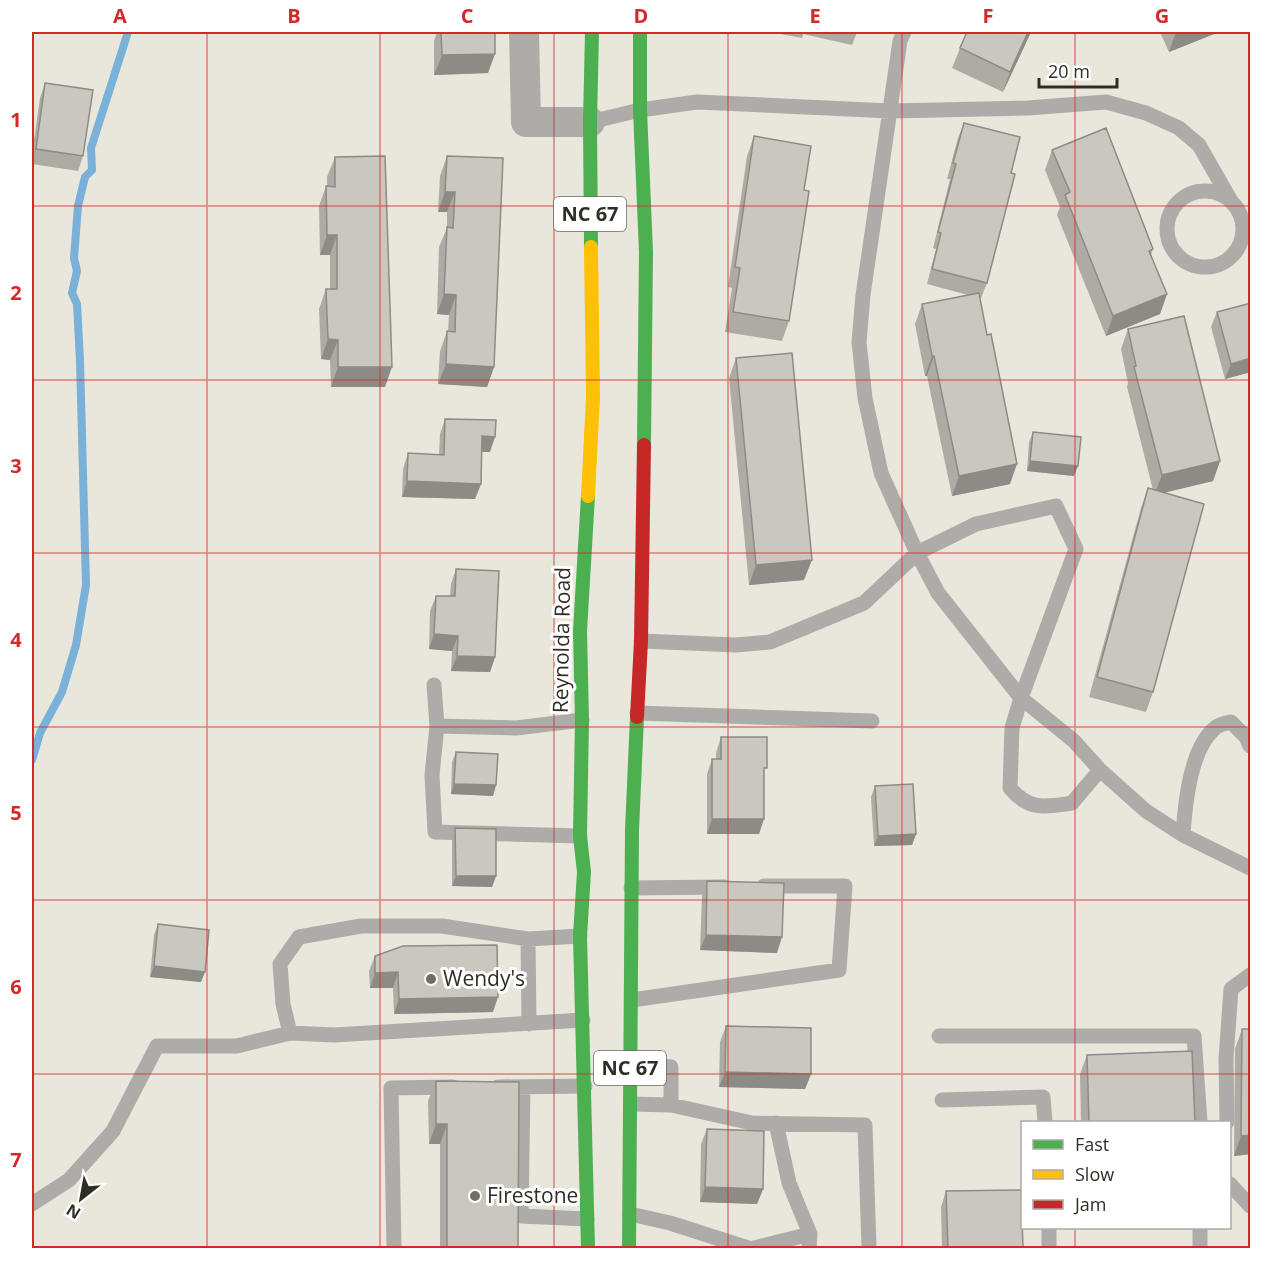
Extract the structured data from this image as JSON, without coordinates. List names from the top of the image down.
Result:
{
  "streets": {
    "main road": ["NC 67", "Reynolda Road"]
  },
  "places": ["Wendy's", "Firestone"],
  "legend": ["Fast", "Slow", "Jam"],
  "scale_bar": "20 m",
  "north": "bottom left",
  "grid": {
    "columns": [
      "A",
      "B",
      "C",
      "D",
      "E",
      "F",
      "G"
    ],
    "rows": [
      "1",
      "2",
      "3",
      "4",
      "5",
      "6",
      "7"
    ]
  }
}
